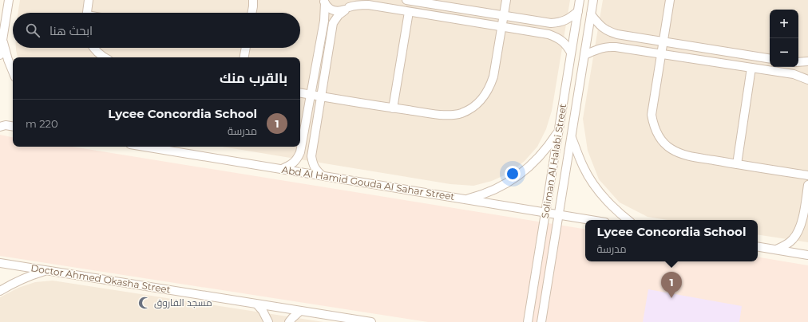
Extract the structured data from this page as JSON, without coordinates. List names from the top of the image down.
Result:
{
  "streets": {
    "street": ["Soliman Al Halabi Street", "Abd Al Hamid Gouda Al Sahar Street", "Doctor Ahmed Okasha Street"]
  },
  "crossings": [
    ["Soliman Al Halabi Street", "Abd Al Hamid Gouda Al Sahar Street"]
  ],
  "places": {
    "mosque": ["مسجد الفاروق"]
  },
  "page": {
    "map_buttons": ["+", "−"],
    "search": "ابحث هنا",
    "heading": "بالقرب منك",
    "list": [
      {
        "mark": "1",
        "name": "Lycee Concordia School",
        "note": "مدرسة",
        "value": "220 m"
      }
    ],
    "popup": ["Lycee Concordia School", "مدرسة"],
    "pins": "1"
  }
}
